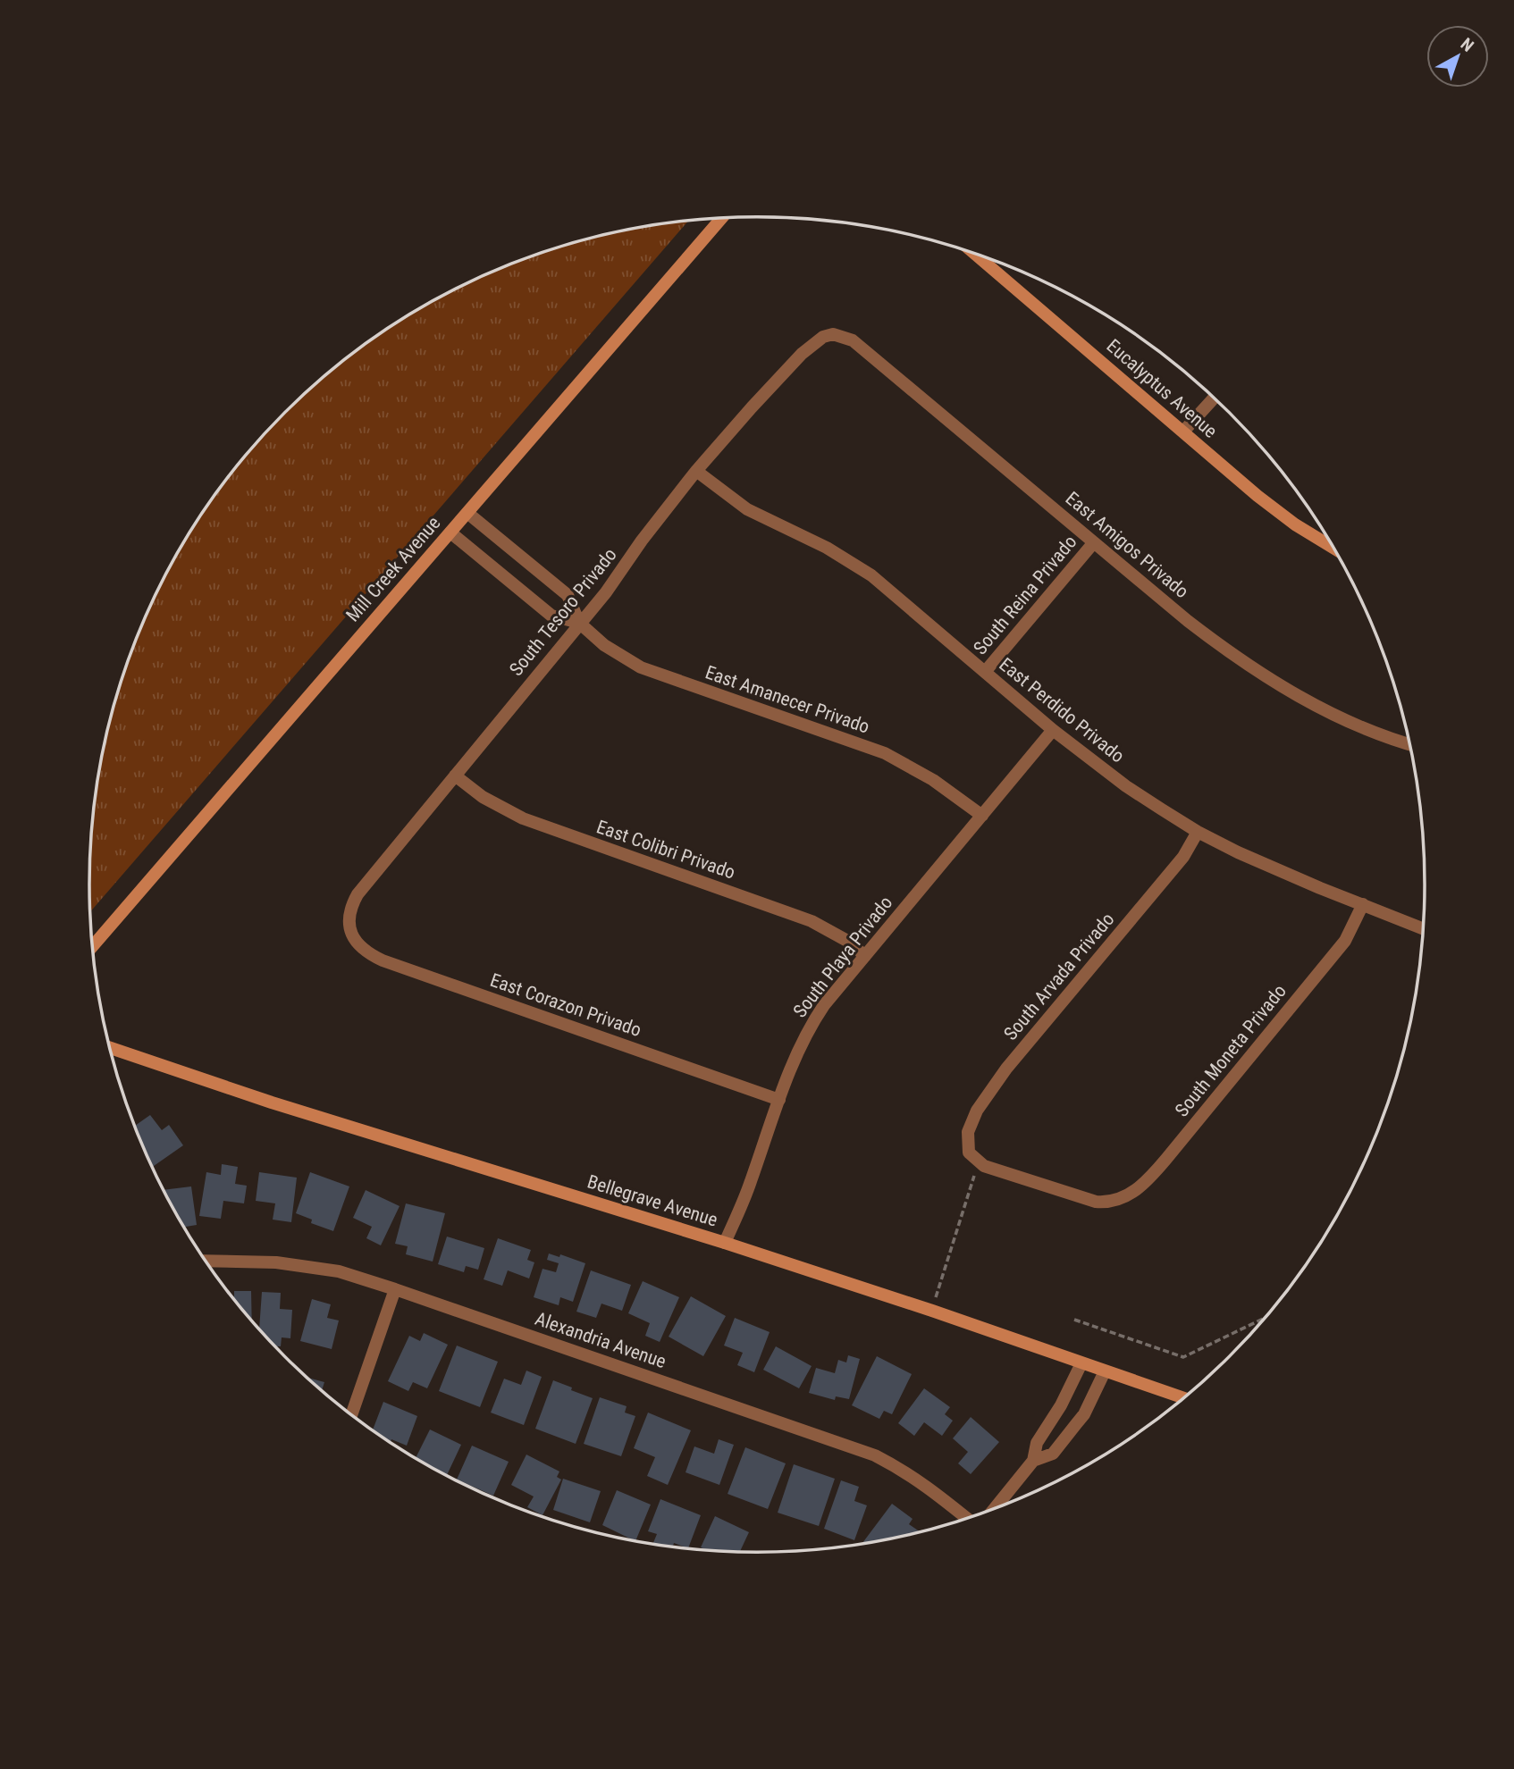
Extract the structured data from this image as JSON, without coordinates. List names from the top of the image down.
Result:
{
  "streets": {
    "street": [
      "Eucalyptus Avenue",
      "East Amigos Privado",
      "Mill Creek Avenue",
      "South Reina Privado",
      "South Tesoro Privado",
      "East Amanecer Privado",
      "East Perdido Privado",
      "East Colibri Privado",
      "South Playa Privado",
      "South Arvada Privado",
      "East Corazon Privado",
      "South Moneta Privado",
      "Bellegrave Avenue",
      "Alexandria Avenue"
    ]
  },
  "crossings": [
    ["East Amigos Privado", "South Reina Privado"],
    ["East Amigos Privado", "South Tesoro Privado"],
    ["Mill Creek Avenue", "East Amanecer Privado"],
    ["South Reina Privado", "East Perdido Privado"],
    ["South Tesoro Privado", "East Amanecer Privado"],
    ["South Tesoro Privado", "East Perdido Privado"],
    ["South Tesoro Privado", "East Colibri Privado"],
    ["South Tesoro Privado", "East Corazon Privado"],
    ["East Amanecer Privado", "South Playa Privado"],
    ["East Perdido Privado", "South Playa Privado"],
    ["East Perdido Privado", "South Arvada Privado"],
    ["East Perdido Privado", "South Moneta Privado"],
    ["East Colibri Privado", "South Playa Privado"],
    ["South Playa Privado", "East Corazon Privado"],
    ["South Playa Privado", "Bellegrave Avenue"],
    ["South Arvada Privado", "South Moneta Privado"]
  ],
  "north": "top right"
}
